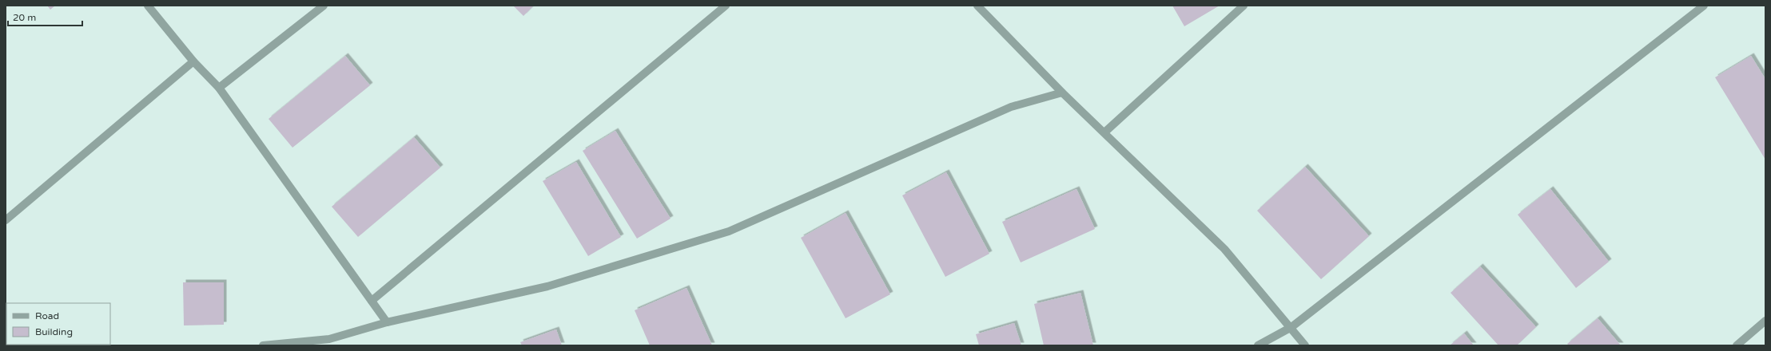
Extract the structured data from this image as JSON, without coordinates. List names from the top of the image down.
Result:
{
  "legend": ["Road", "Building"],
  "scale_bar": "20 m"
}
